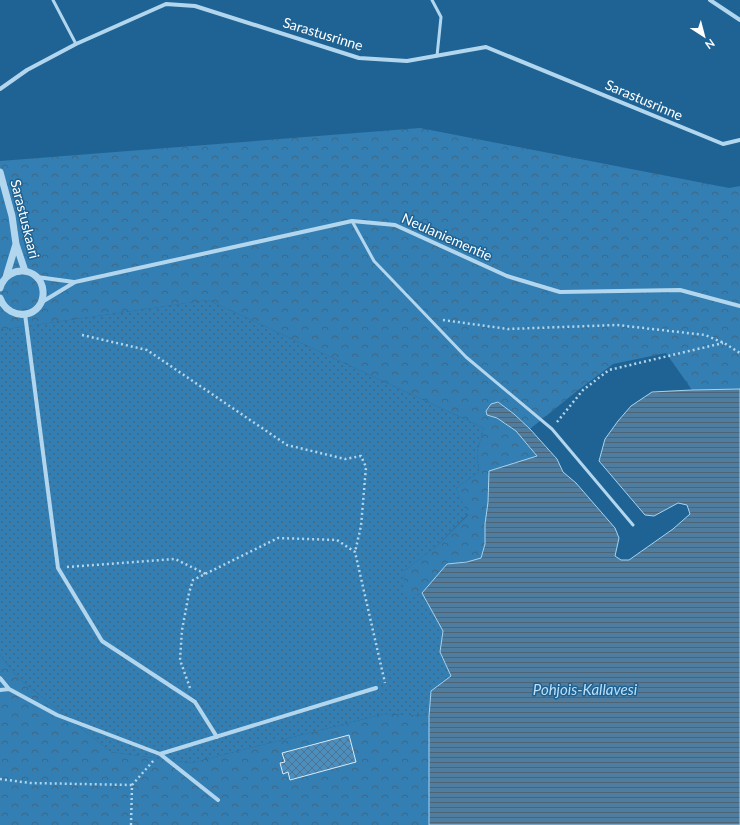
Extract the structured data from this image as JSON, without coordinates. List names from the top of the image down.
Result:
{
  "streets": {
    "street": ["Sarastusrinne", "Sarastuskaari", "Neulaniementie"]
  },
  "water": ["Pohjois-Kallavesi"],
  "north": "bottom right"
}
